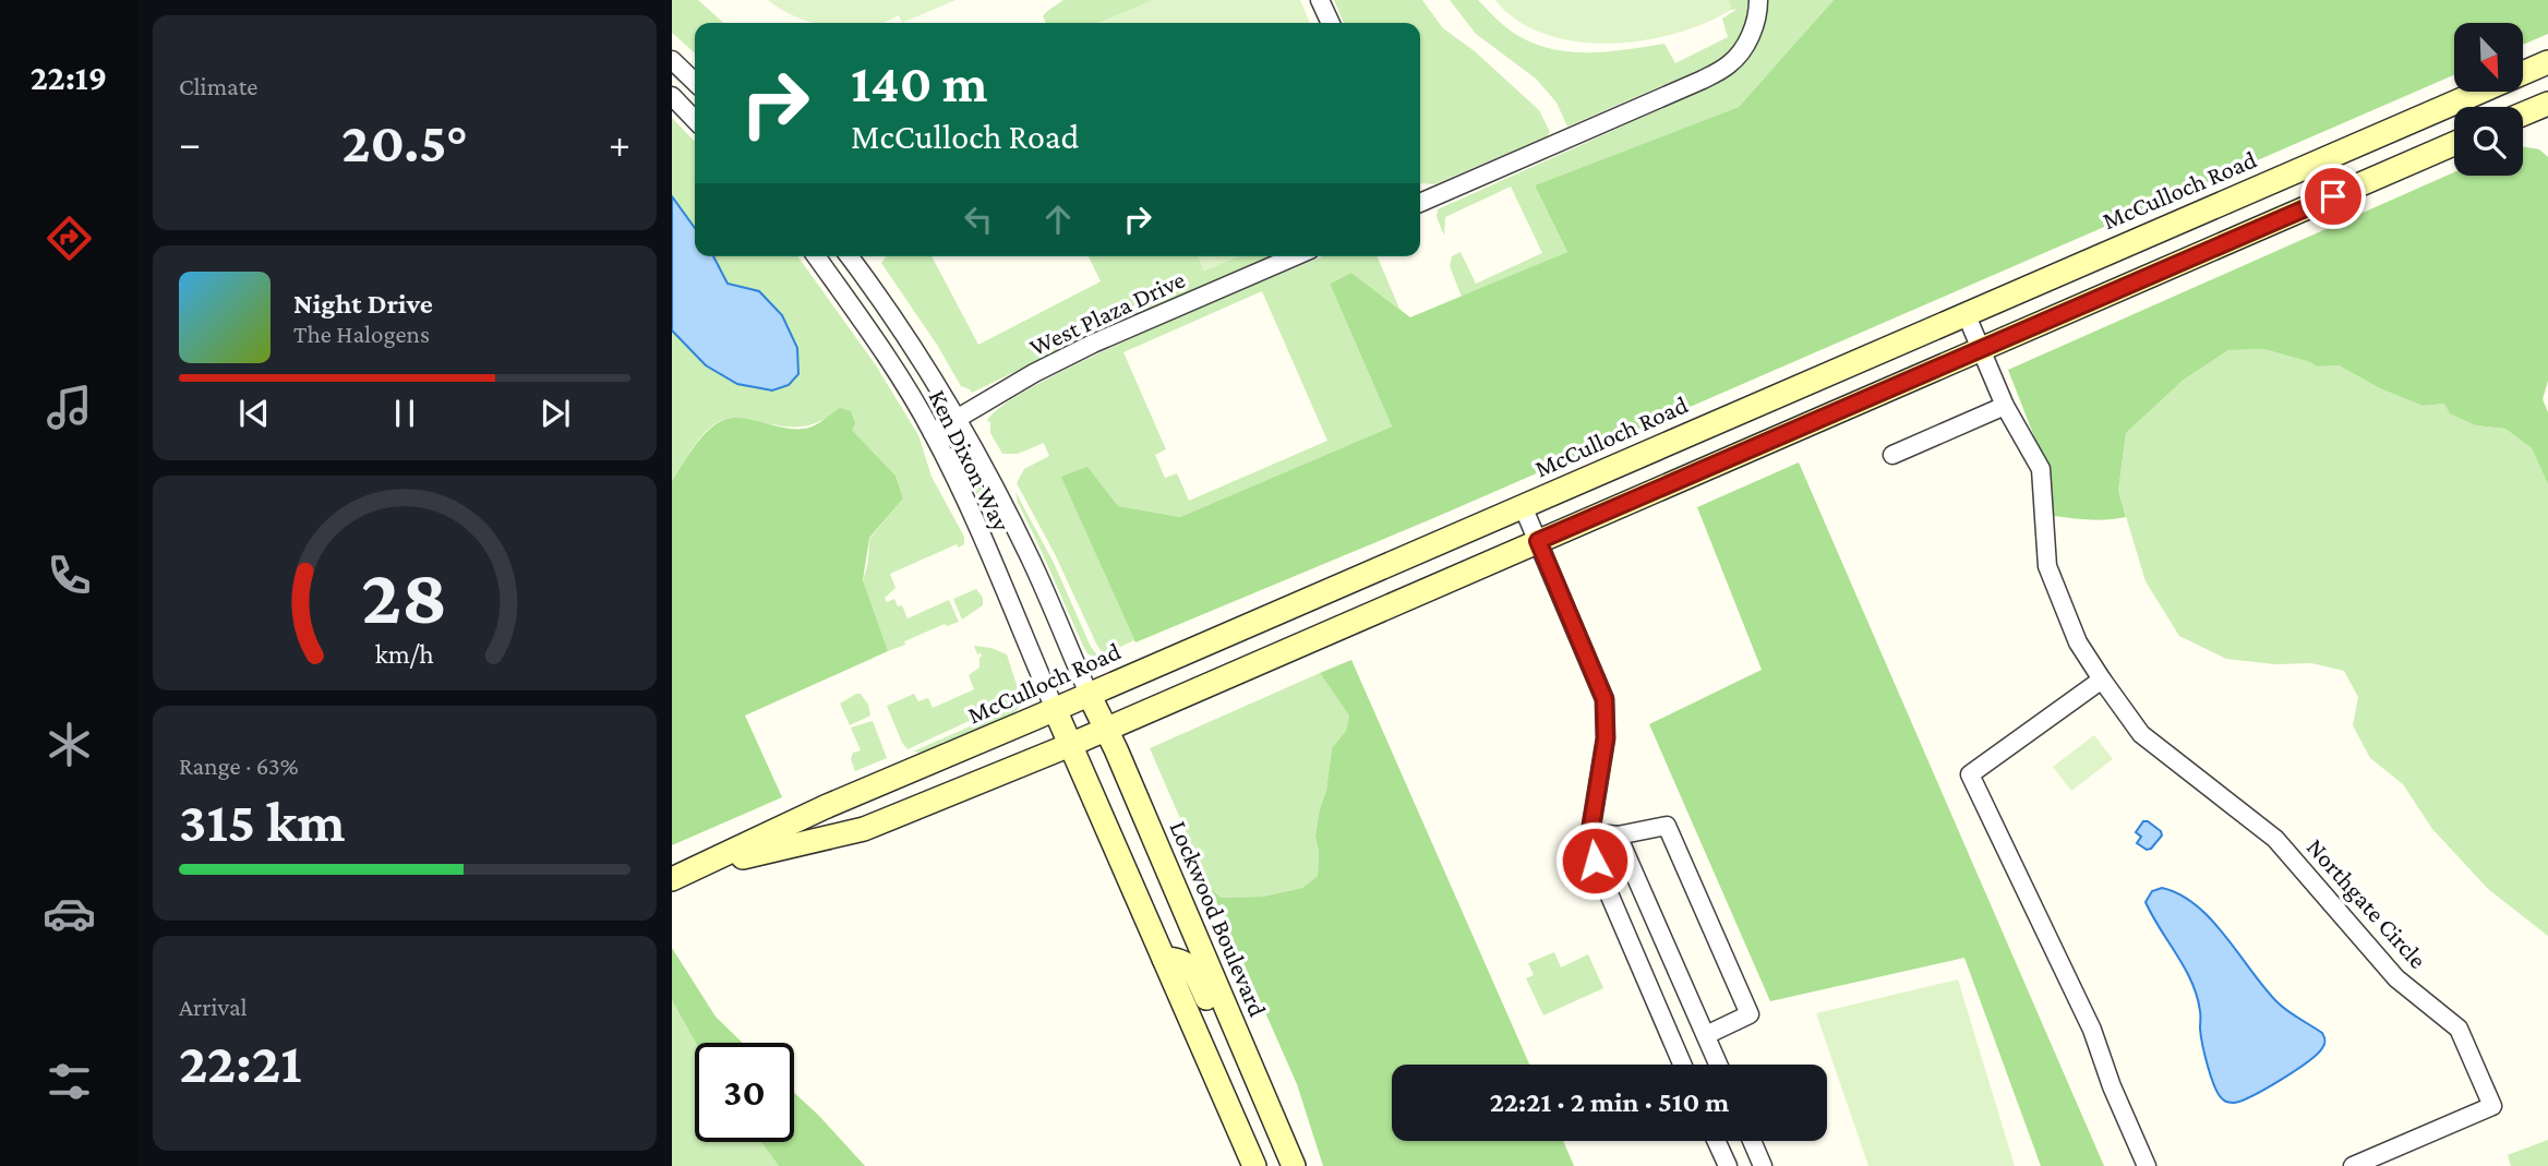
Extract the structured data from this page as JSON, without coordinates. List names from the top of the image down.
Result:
{
  "streets": {
    "main road": ["McCulloch Road", "Lockwood Boulevard"],
    "street": ["West Plaza Drive", "Ken Dixon Way", "Northgate Circle"]
  },
  "crossings": [
    ["McCulloch Road", "Ken Dixon Way"],
    ["McCulloch Road", "Northgate Circle"],
    ["McCulloch Road", "Lockwood Boulevard"],
    ["West Plaza Drive", "Ken Dixon Way"],
    ["Ken Dixon Way", "Lockwood Boulevard"]
  ],
  "north": "bottom right",
  "page": {
    "tabs": "22:19",
    "tile": [
      "Climate",
      ["Range · 63%", "315 km"],
      ["Arrival", "22:21"]
    ],
    "turn": ["140 m", "McCulloch Road"],
    "heat": ["−", "20.5°", "+"],
    "song": ["Night Drive", "The Halogens"],
    "limit": "30",
    "trip": "22:21 · 2 min · 510 m",
    "gauge": ["28", "km/h"]
  }
}
